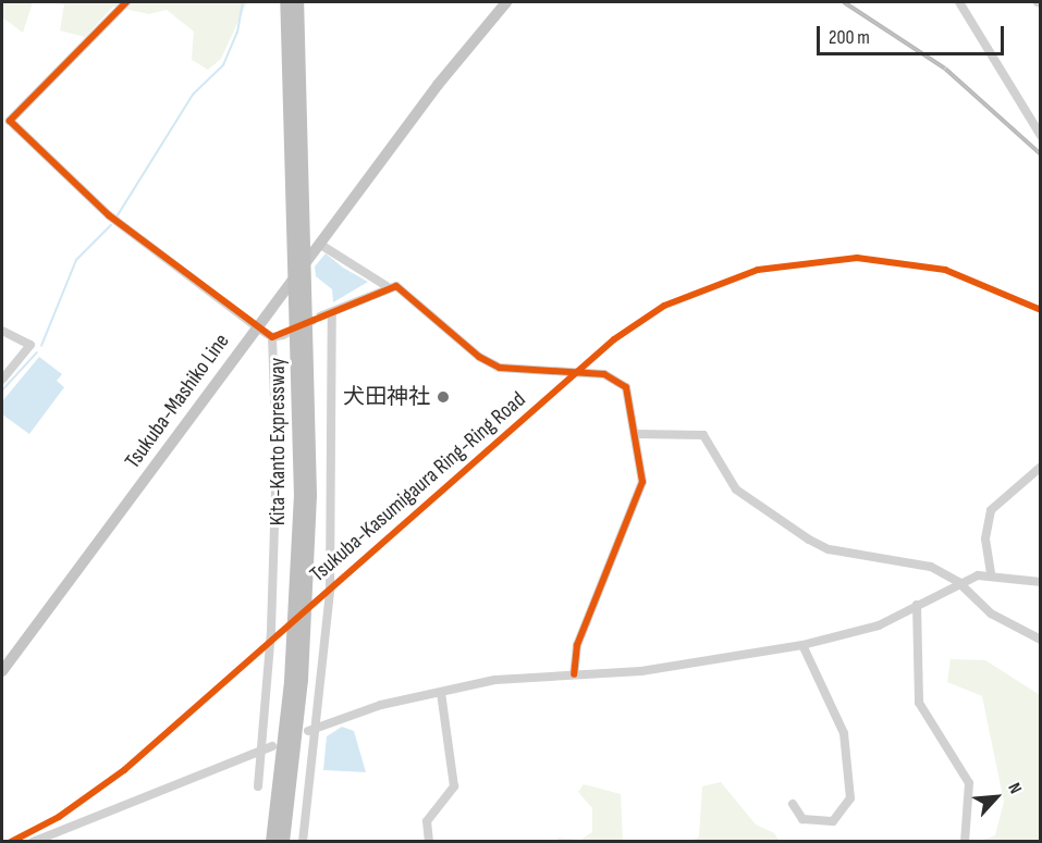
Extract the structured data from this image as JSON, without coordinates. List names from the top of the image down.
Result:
{
  "streets": {
    "highway": ["Kita-Kanto Expressway"],
    "main road": ["Tsukuba-Mashiko Line"],
    "cycle path": ["Tsukuba-Kasumigaura Ring-Ring Road"]
  },
  "places": ["犬田神社"],
  "scale_bar": "200 m",
  "north": "top right"
}
